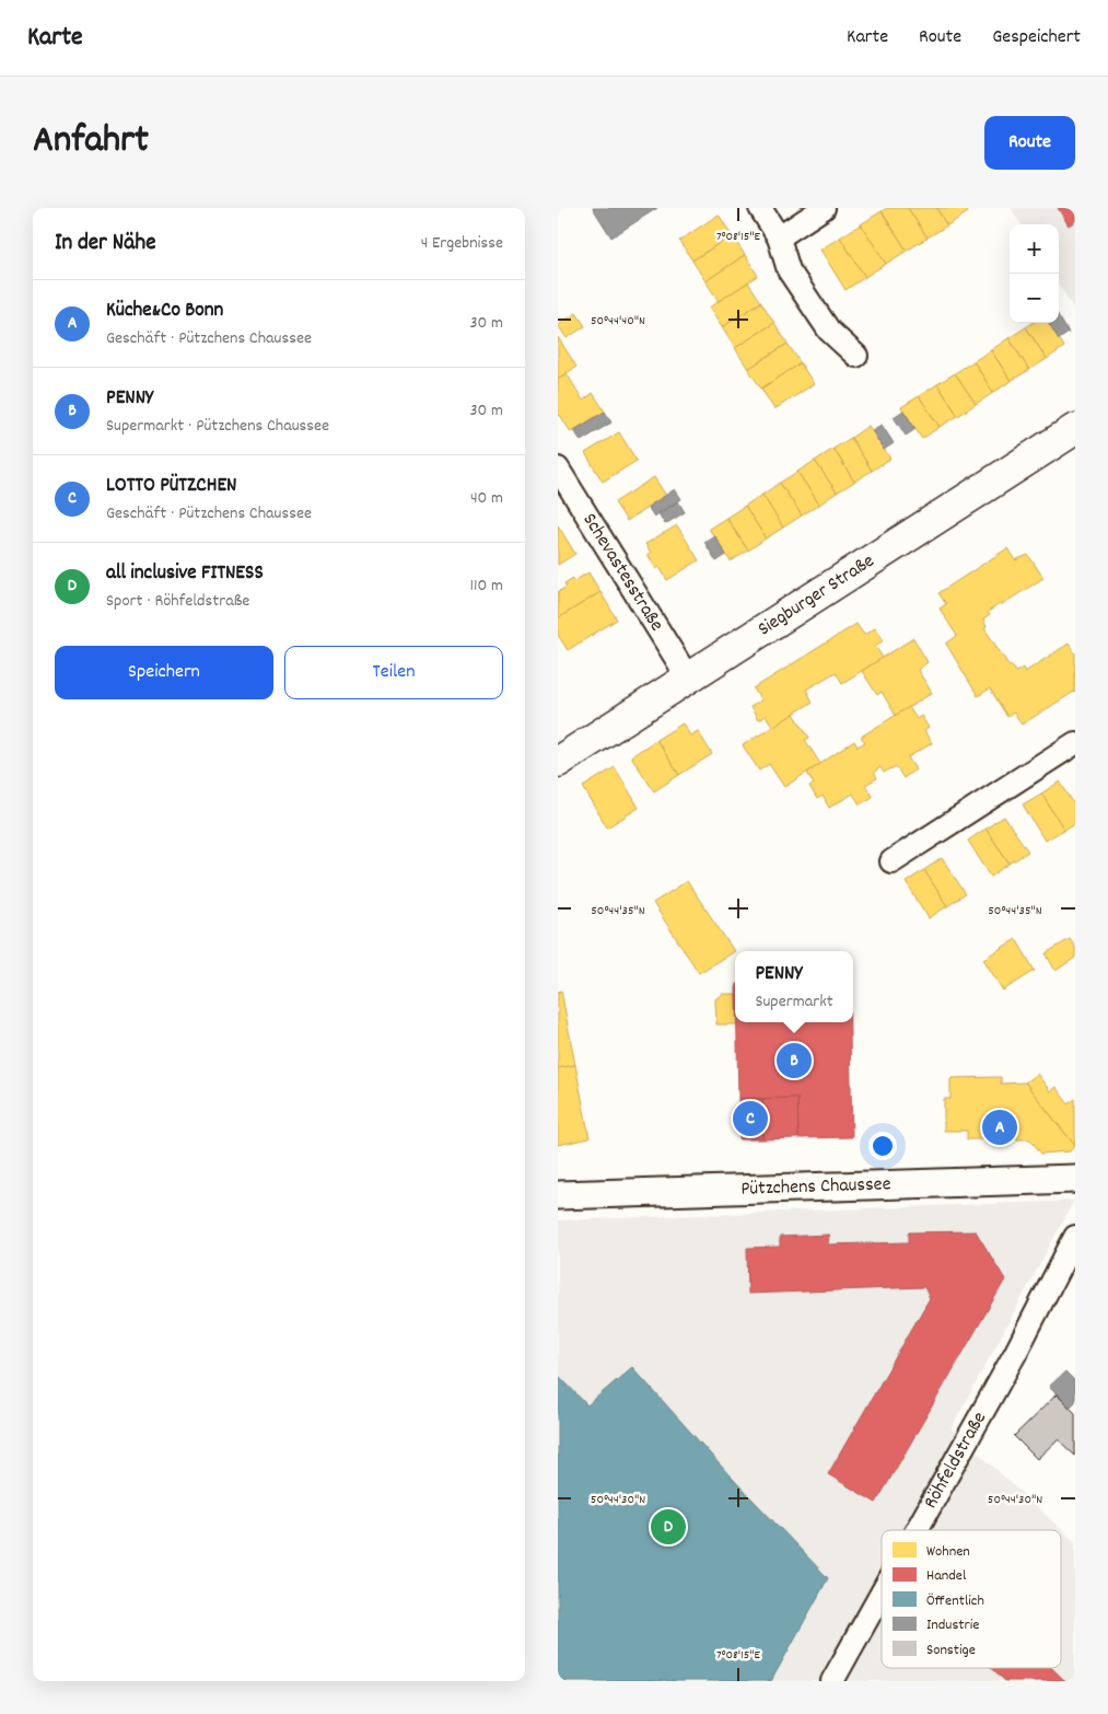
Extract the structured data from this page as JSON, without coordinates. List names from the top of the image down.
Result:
{
  "streets": {
    "main road": ["Siegburger Straße"],
    "street": ["Schevastesstraße", "Pützchens Chaussee", "Röhfeldstraße"]
  },
  "crossings": [
    ["Schevastesstraße", "Siegburger Straße"]
  ],
  "legend": [
    "Wohnen",
    "Handel",
    "Öffentlich",
    "Industrie",
    "Sonstige"
  ],
  "page": {
    "header": "Karte",
    "nav": ["Karte", "Route", "Gespeichert"],
    "title": "Anfahrt",
    "buttons": [
      "Route",
      ["Speichern", "Teilen"]
    ],
    "heading": ["In der Nähe", "4 Ergebnisse"],
    "map_buttons": ["+", "−"],
    "list": [
      {
        "mark": "A",
        "name": "Küche&Co Bonn",
        "note": "Geschäft · Pützchens Chaussee",
        "value": "30 m"
      },
      {
        "mark": "B",
        "name": "PENNY",
        "note": "Supermarkt · Pützchens Chaussee",
        "value": "30 m"
      },
      {
        "mark": "C",
        "name": "LOTTO PÜTZCHEN",
        "note": "Geschäft · Pützchens Chaussee",
        "value": "40 m"
      },
      {
        "mark": "D",
        "name": "all inclusive FITNESS",
        "note": "Sport · Röhfeldstraße",
        "value": "110 m"
      }
    ],
    "popup": ["PENNY", "Supermarkt"],
    "pins": [
      "B",
      "C",
      "A",
      "D"
    ]
  },
  "coordinates": [
    "7°08'15\"E",
    "50°44'40\"N",
    "50°44'35\"N",
    "50°44'30\"N"
  ]
}
